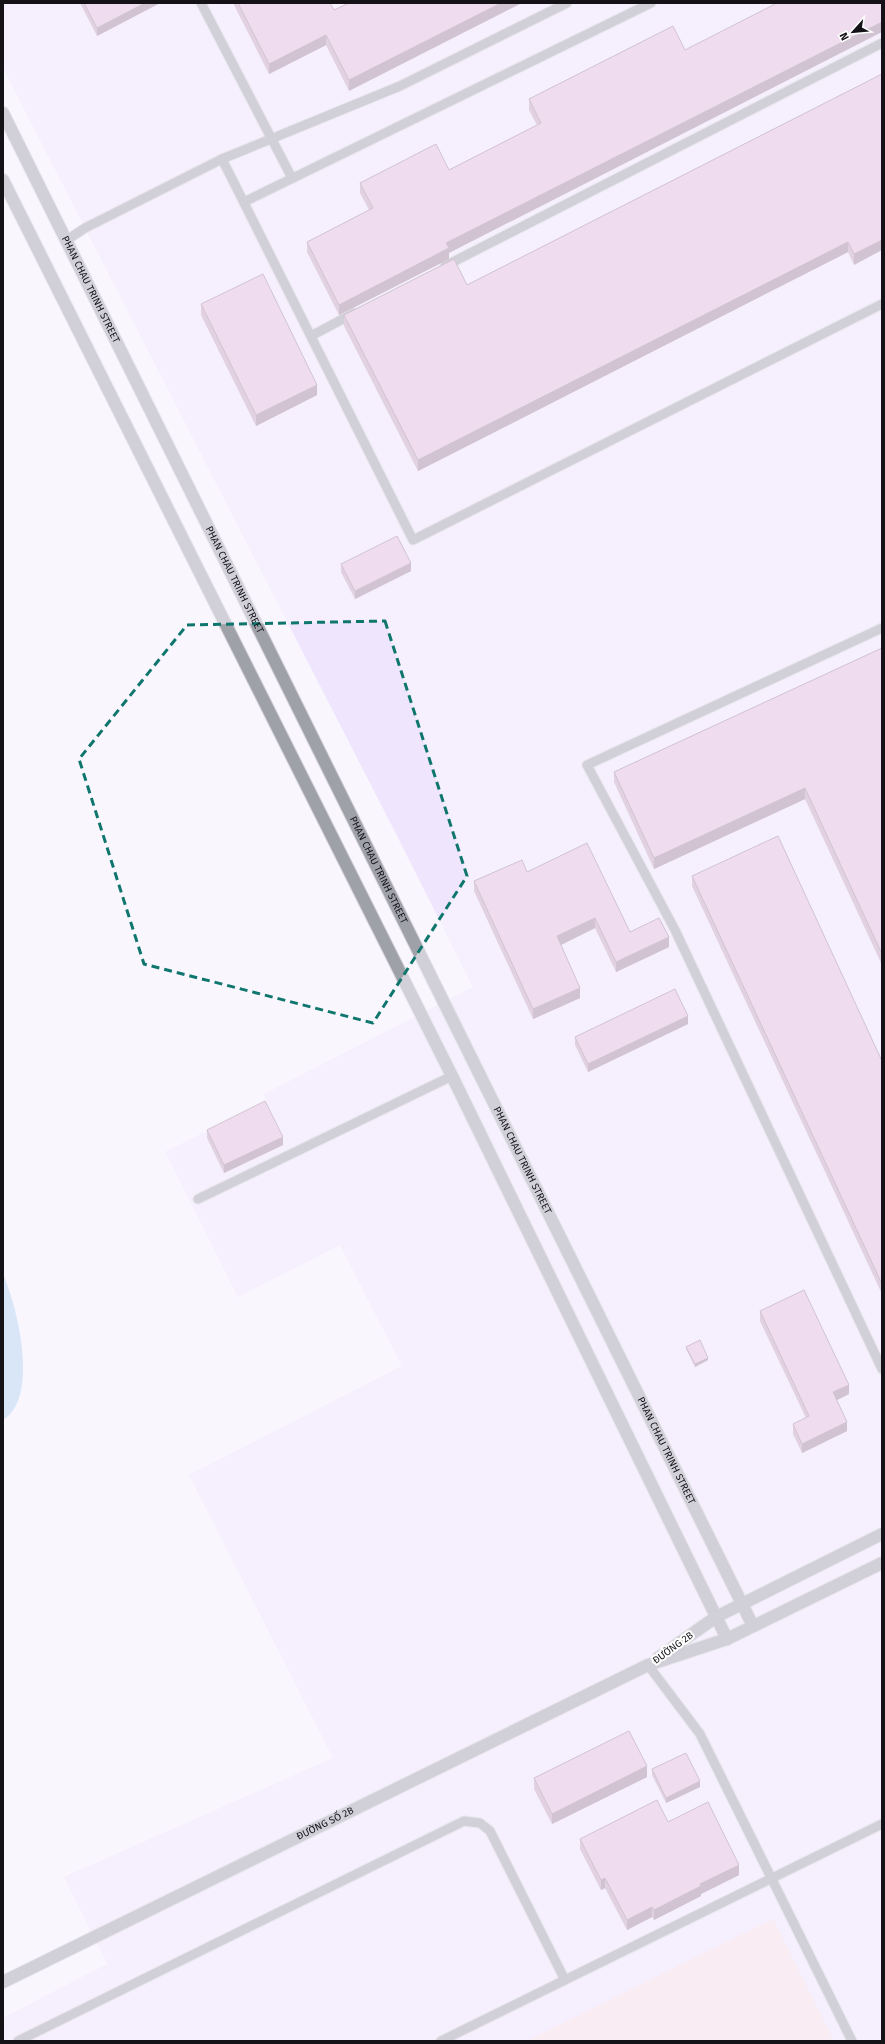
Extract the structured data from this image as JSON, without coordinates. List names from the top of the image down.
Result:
{
  "streets": {
    "street": ["PHAN CHAU TRINH STREET", "ĐƯỜNG 2B", "ĐƯỜNG SỐ 2B"]
  },
  "crossings": [
    ["PHAN CHAU TRINH STREET", "ĐƯỜNG 2B"],
    ["ĐƯỜNG 2B", "ĐƯỜNG SỐ 2B"]
  ],
  "north": "bottom left"
}
